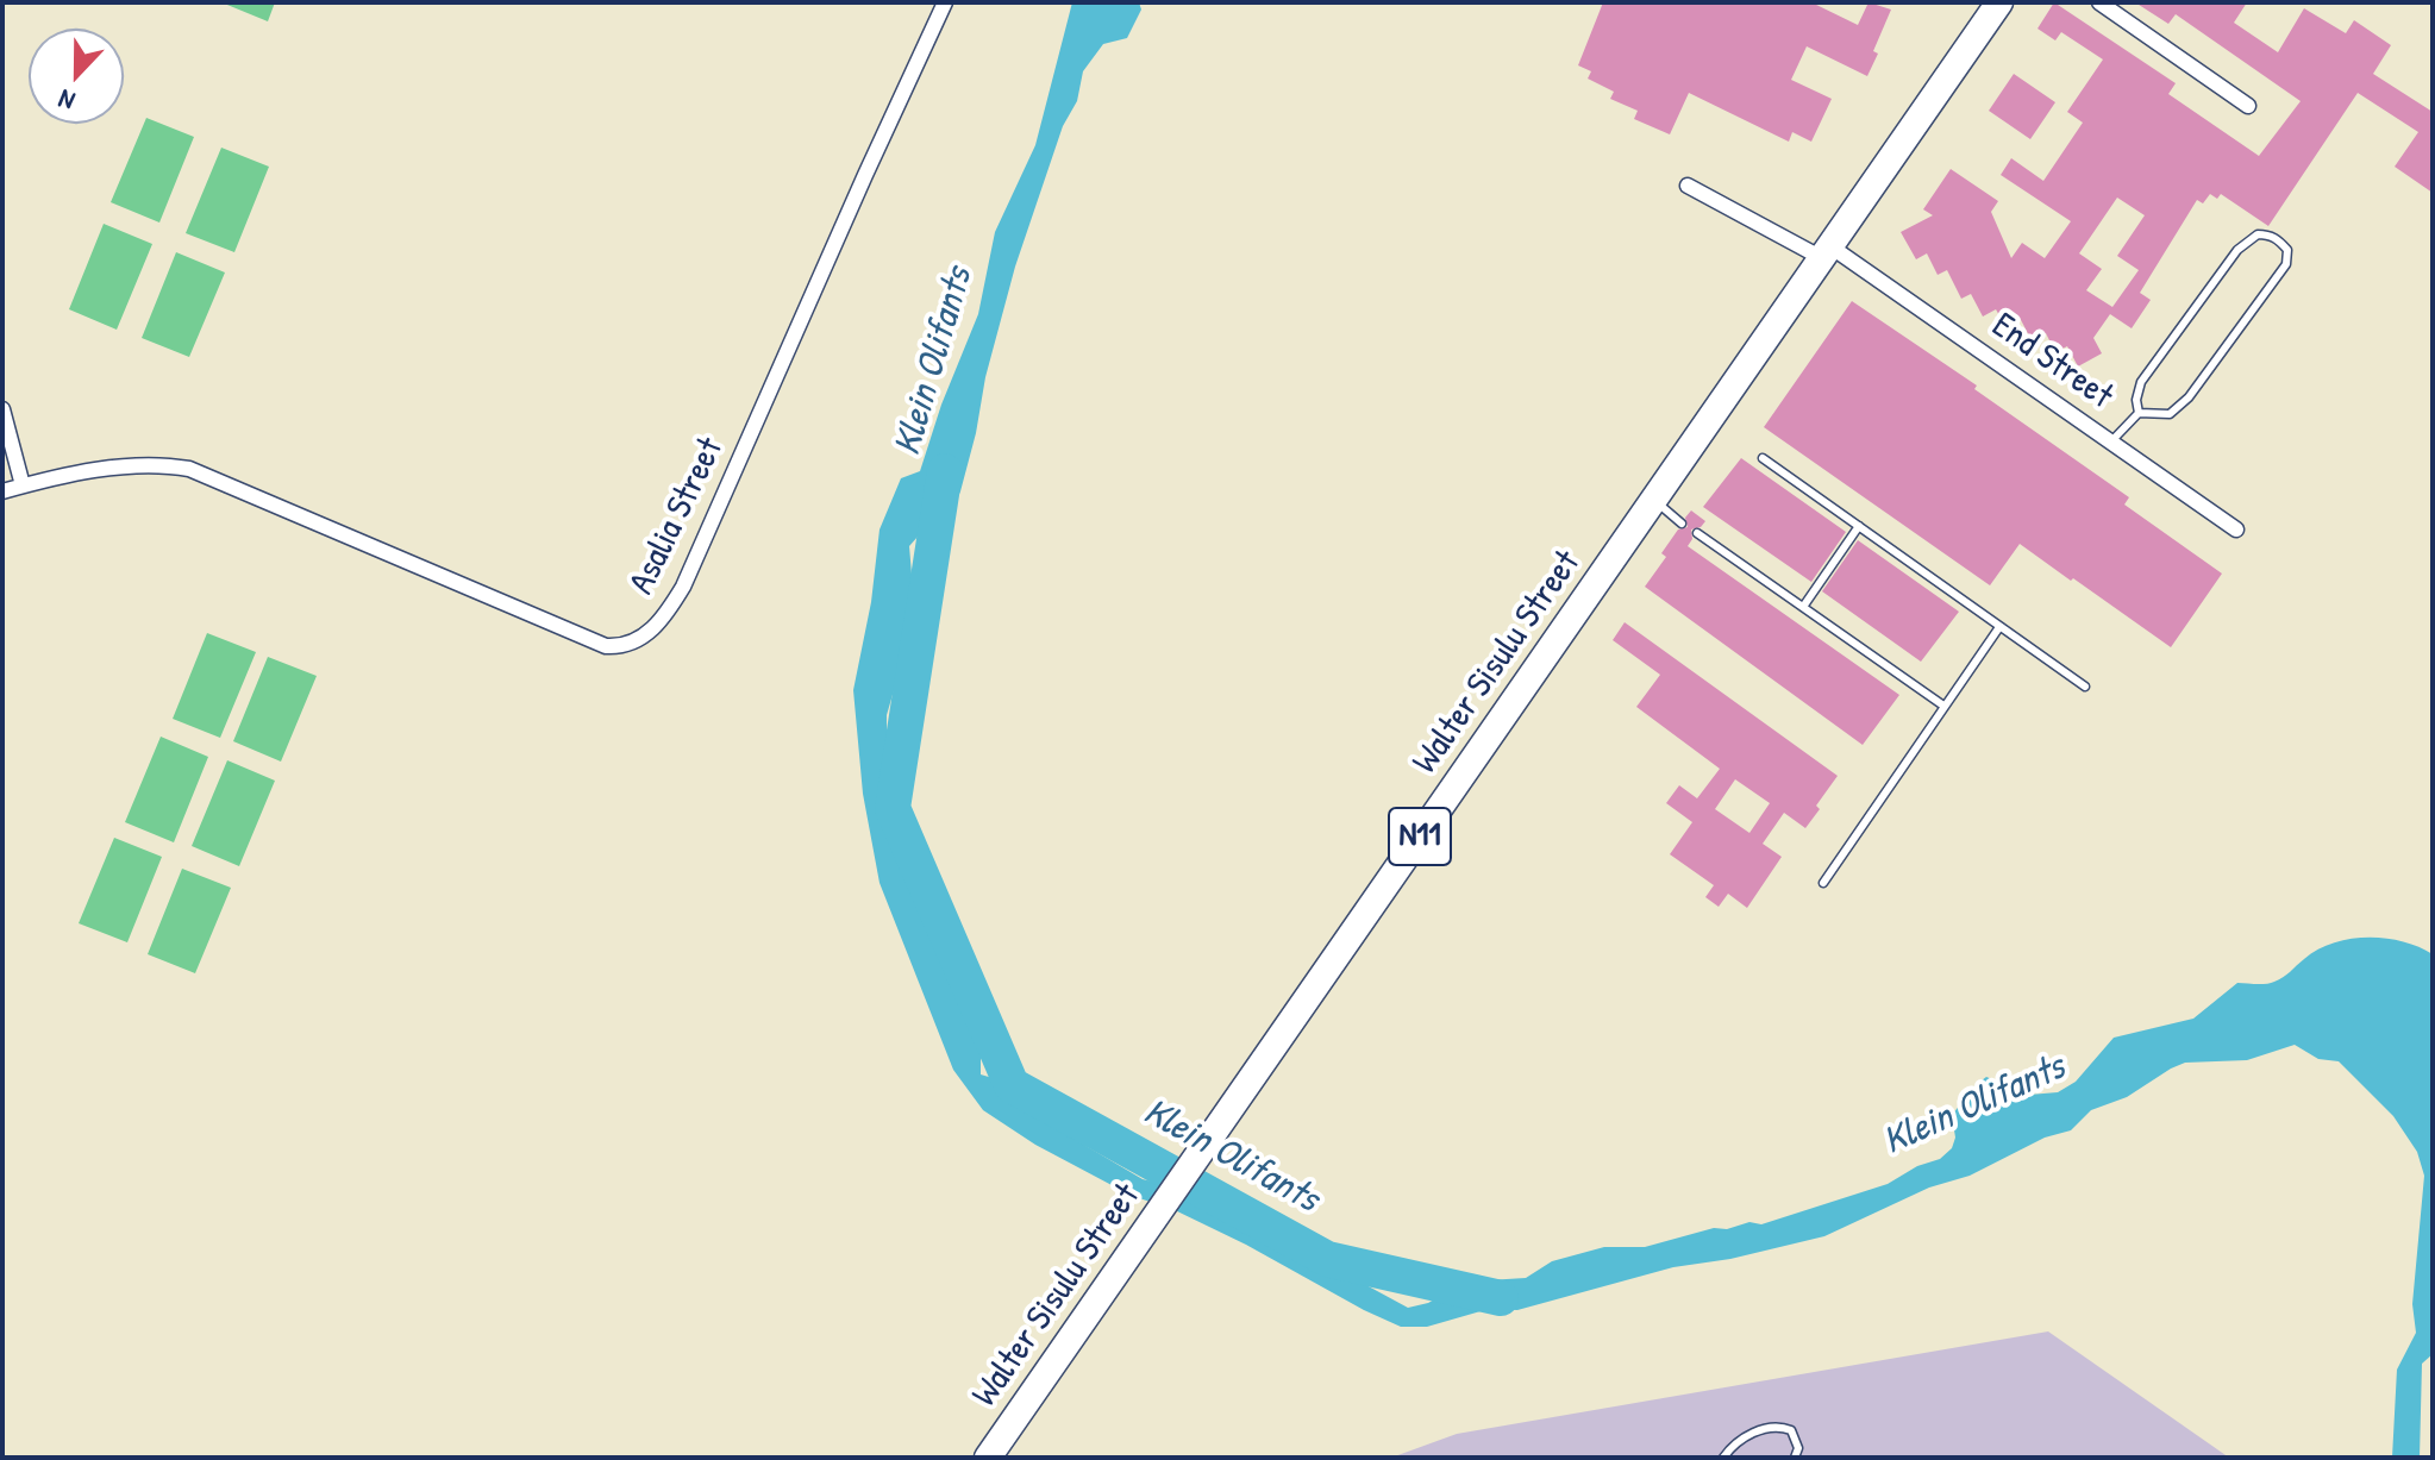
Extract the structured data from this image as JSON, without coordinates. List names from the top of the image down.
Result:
{
  "streets": {
    "highway": ["Walter Sisulu Street", "N11"],
    "street": ["End Street", "Asalia Street"]
  },
  "crossings": [
    ["End Street", "Walter Sisulu Street"]
  ],
  "water": ["Klein Olifants"],
  "north": "bottom"
}
